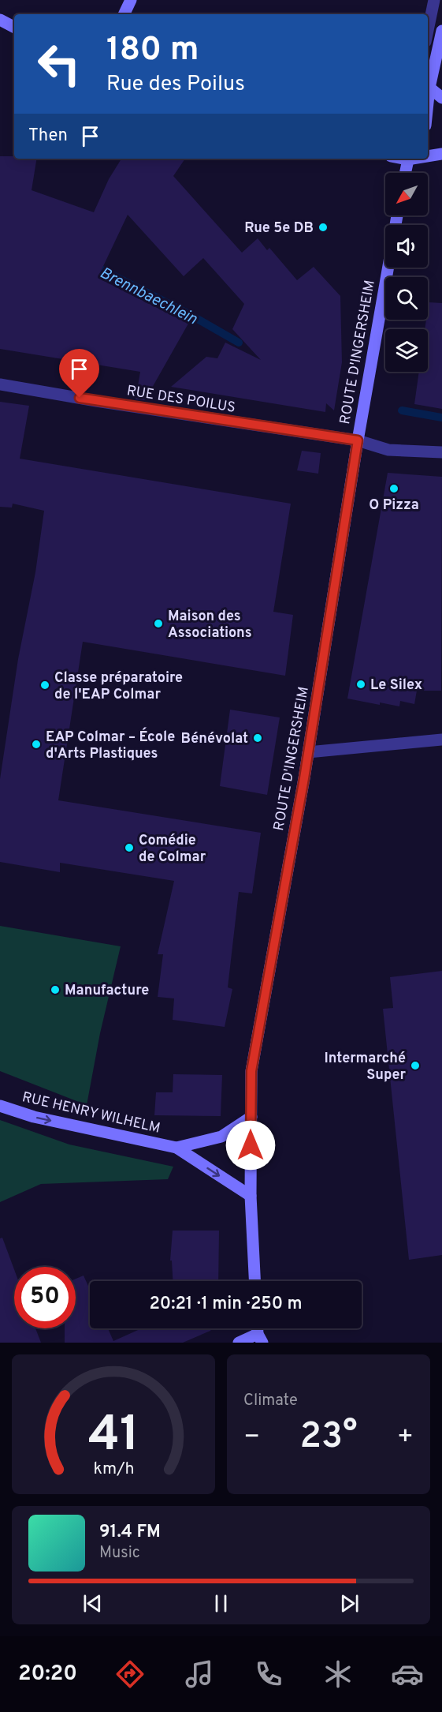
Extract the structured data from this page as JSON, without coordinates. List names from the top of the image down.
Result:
{
  "streets": {
    "main road": ["ROUTE D'INGERSHEIM", "RUE HENRY WILHELM"],
    "street": ["RUE DES POILUS"]
  },
  "crossings": [
    ["ROUTE D'INGERSHEIM", "RUE DES POILUS"],
    ["ROUTE D'INGERSHEIM", "RUE HENRY WILHELM"]
  ],
  "one_way": ["RUE HENRY WILHELM"],
  "water": ["Brennbaechlein"],
  "places": [
    "Rue 5e DB",
    "O Pizza",
    "Maison des Associations",
    "Le Silex",
    "Classe préparatoire de l'EAP Colmar",
    "Bénévolat",
    "EAP Colmar – École d'Arts Plastiques",
    "Comédie de Colmar",
    "Manufacture",
    "Intermarché Super"
  ],
  "north": "bottom left",
  "page": {
    "turn": ["180 m", "Rue des Poilus"],
    "then": "Then",
    "limit": "50",
    "trip": "20:21 · 1 min · 250 m",
    "tile": "Climate",
    "heat": ["−", "23°", "+"],
    "song": ["91.4 FM", "Music"],
    "tabs": "20:20",
    "gauge": ["41", "km/h"]
  }
}
